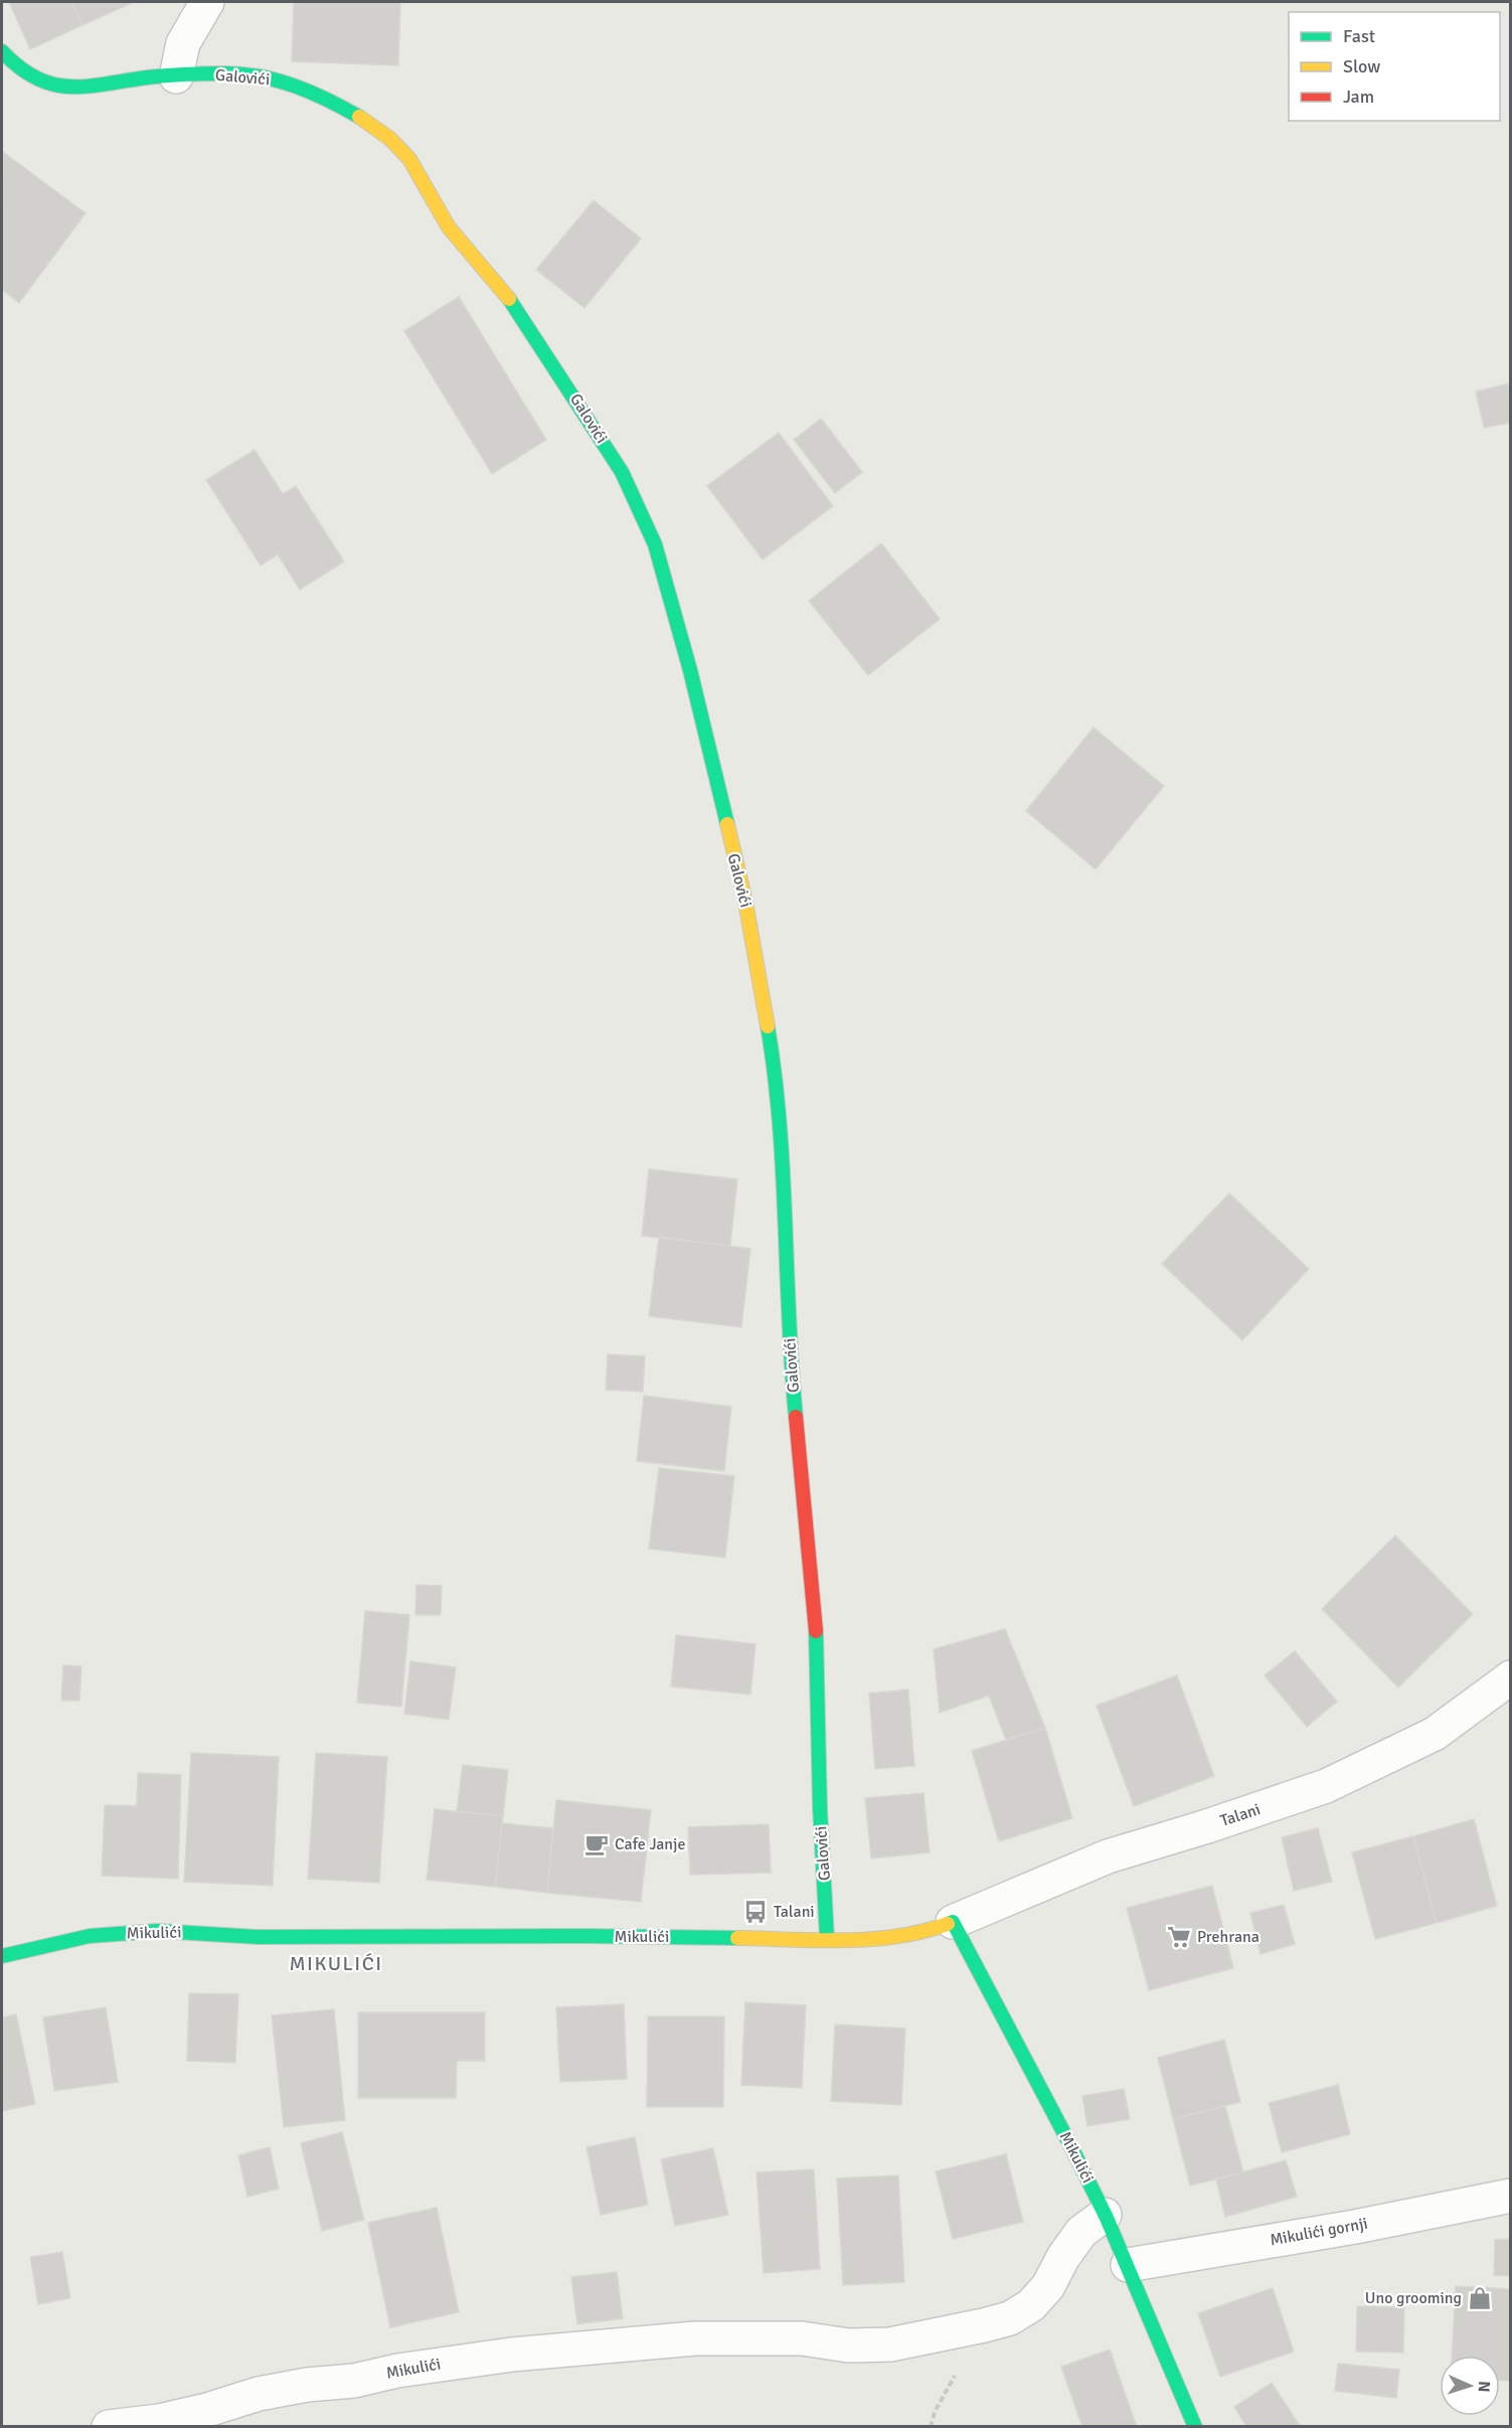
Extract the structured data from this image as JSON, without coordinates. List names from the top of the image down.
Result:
{
  "streets": {
    "street": [
      "Galovići",
      "Talani",
      "Mikulići",
      "Mikulići gornji"
    ]
  },
  "crossings": [
    ["Galovići", "Mikulići"],
    ["Talani", "Mikulići"],
    ["Mikulići", "Mikulići gornji"]
  ],
  "districts": ["MIKULIĆI"],
  "places": {
    "cafe": ["Cafe Janje"],
    "bus stop": ["Talani"],
    "supermarket": ["Prehrana"],
    "shop": ["Uno grooming"]
  },
  "legend": ["Fast", "Slow", "Jam"],
  "north": "right"
}
